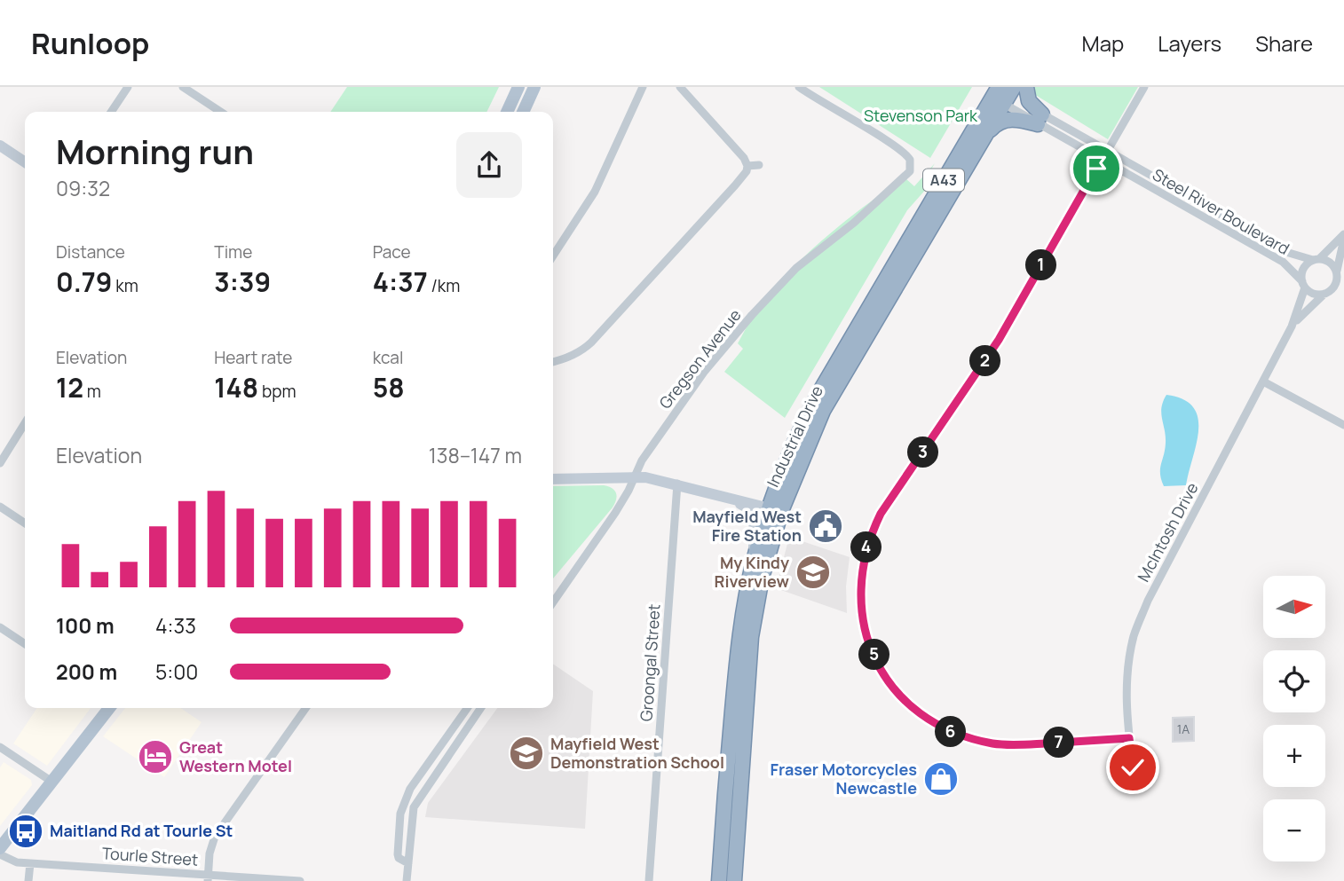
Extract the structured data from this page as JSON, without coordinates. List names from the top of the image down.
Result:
{
  "streets": {
    "highway": ["A43", "Industrial Drive"],
    "street": [
      "Steel River Boulevard",
      "Gregson Avenue",
      "McIntosh Drive",
      "Groongal Street",
      "Tourle Street"
    ]
  },
  "crossings": [
    ["Steel River Boulevard", "Industrial Drive"],
    ["Steel River Boulevard", "McIntosh Drive"]
  ],
  "parks": ["Stevenson Park"],
  "places": {
    "public building": ["Mayfield West Fire Station"],
    "school or university": ["My Kindy Riverview", "Mayfield West Demonstration School"],
    "hotel": ["Great Western Motel"],
    "shop": ["Fraser Motorcycles Newcastle"],
    "bus stop": ["Maitland Rd at Tourle St"]
  },
  "house_numbers": ["1A"],
  "north": "right",
  "page": {
    "header": "Runloop",
    "nav": ["Map", "Layers", "Share"],
    "heading": ["Morning run", "09:32"],
    "stats": [
      ["Distance", "0.79 km"],
      ["Time", "3:39"],
      ["Pace", "4:37 /km"],
      ["Elevation", "12 m"],
      ["Heart rate", "148 bpm"],
      ["kcal", "58"]
    ],
    "pins": [
      "1",
      "2",
      "3",
      "4",
      "5",
      "6",
      "7"
    ],
    "chart": ["Elevation", "138–147 m"],
    "map_buttons": ["+", "−"],
    "list": [
      {
        "name": "100 m",
        "note": "4:33"
      },
      {
        "name": "200 m",
        "note": "5:00"
      }
    ]
  }
}
